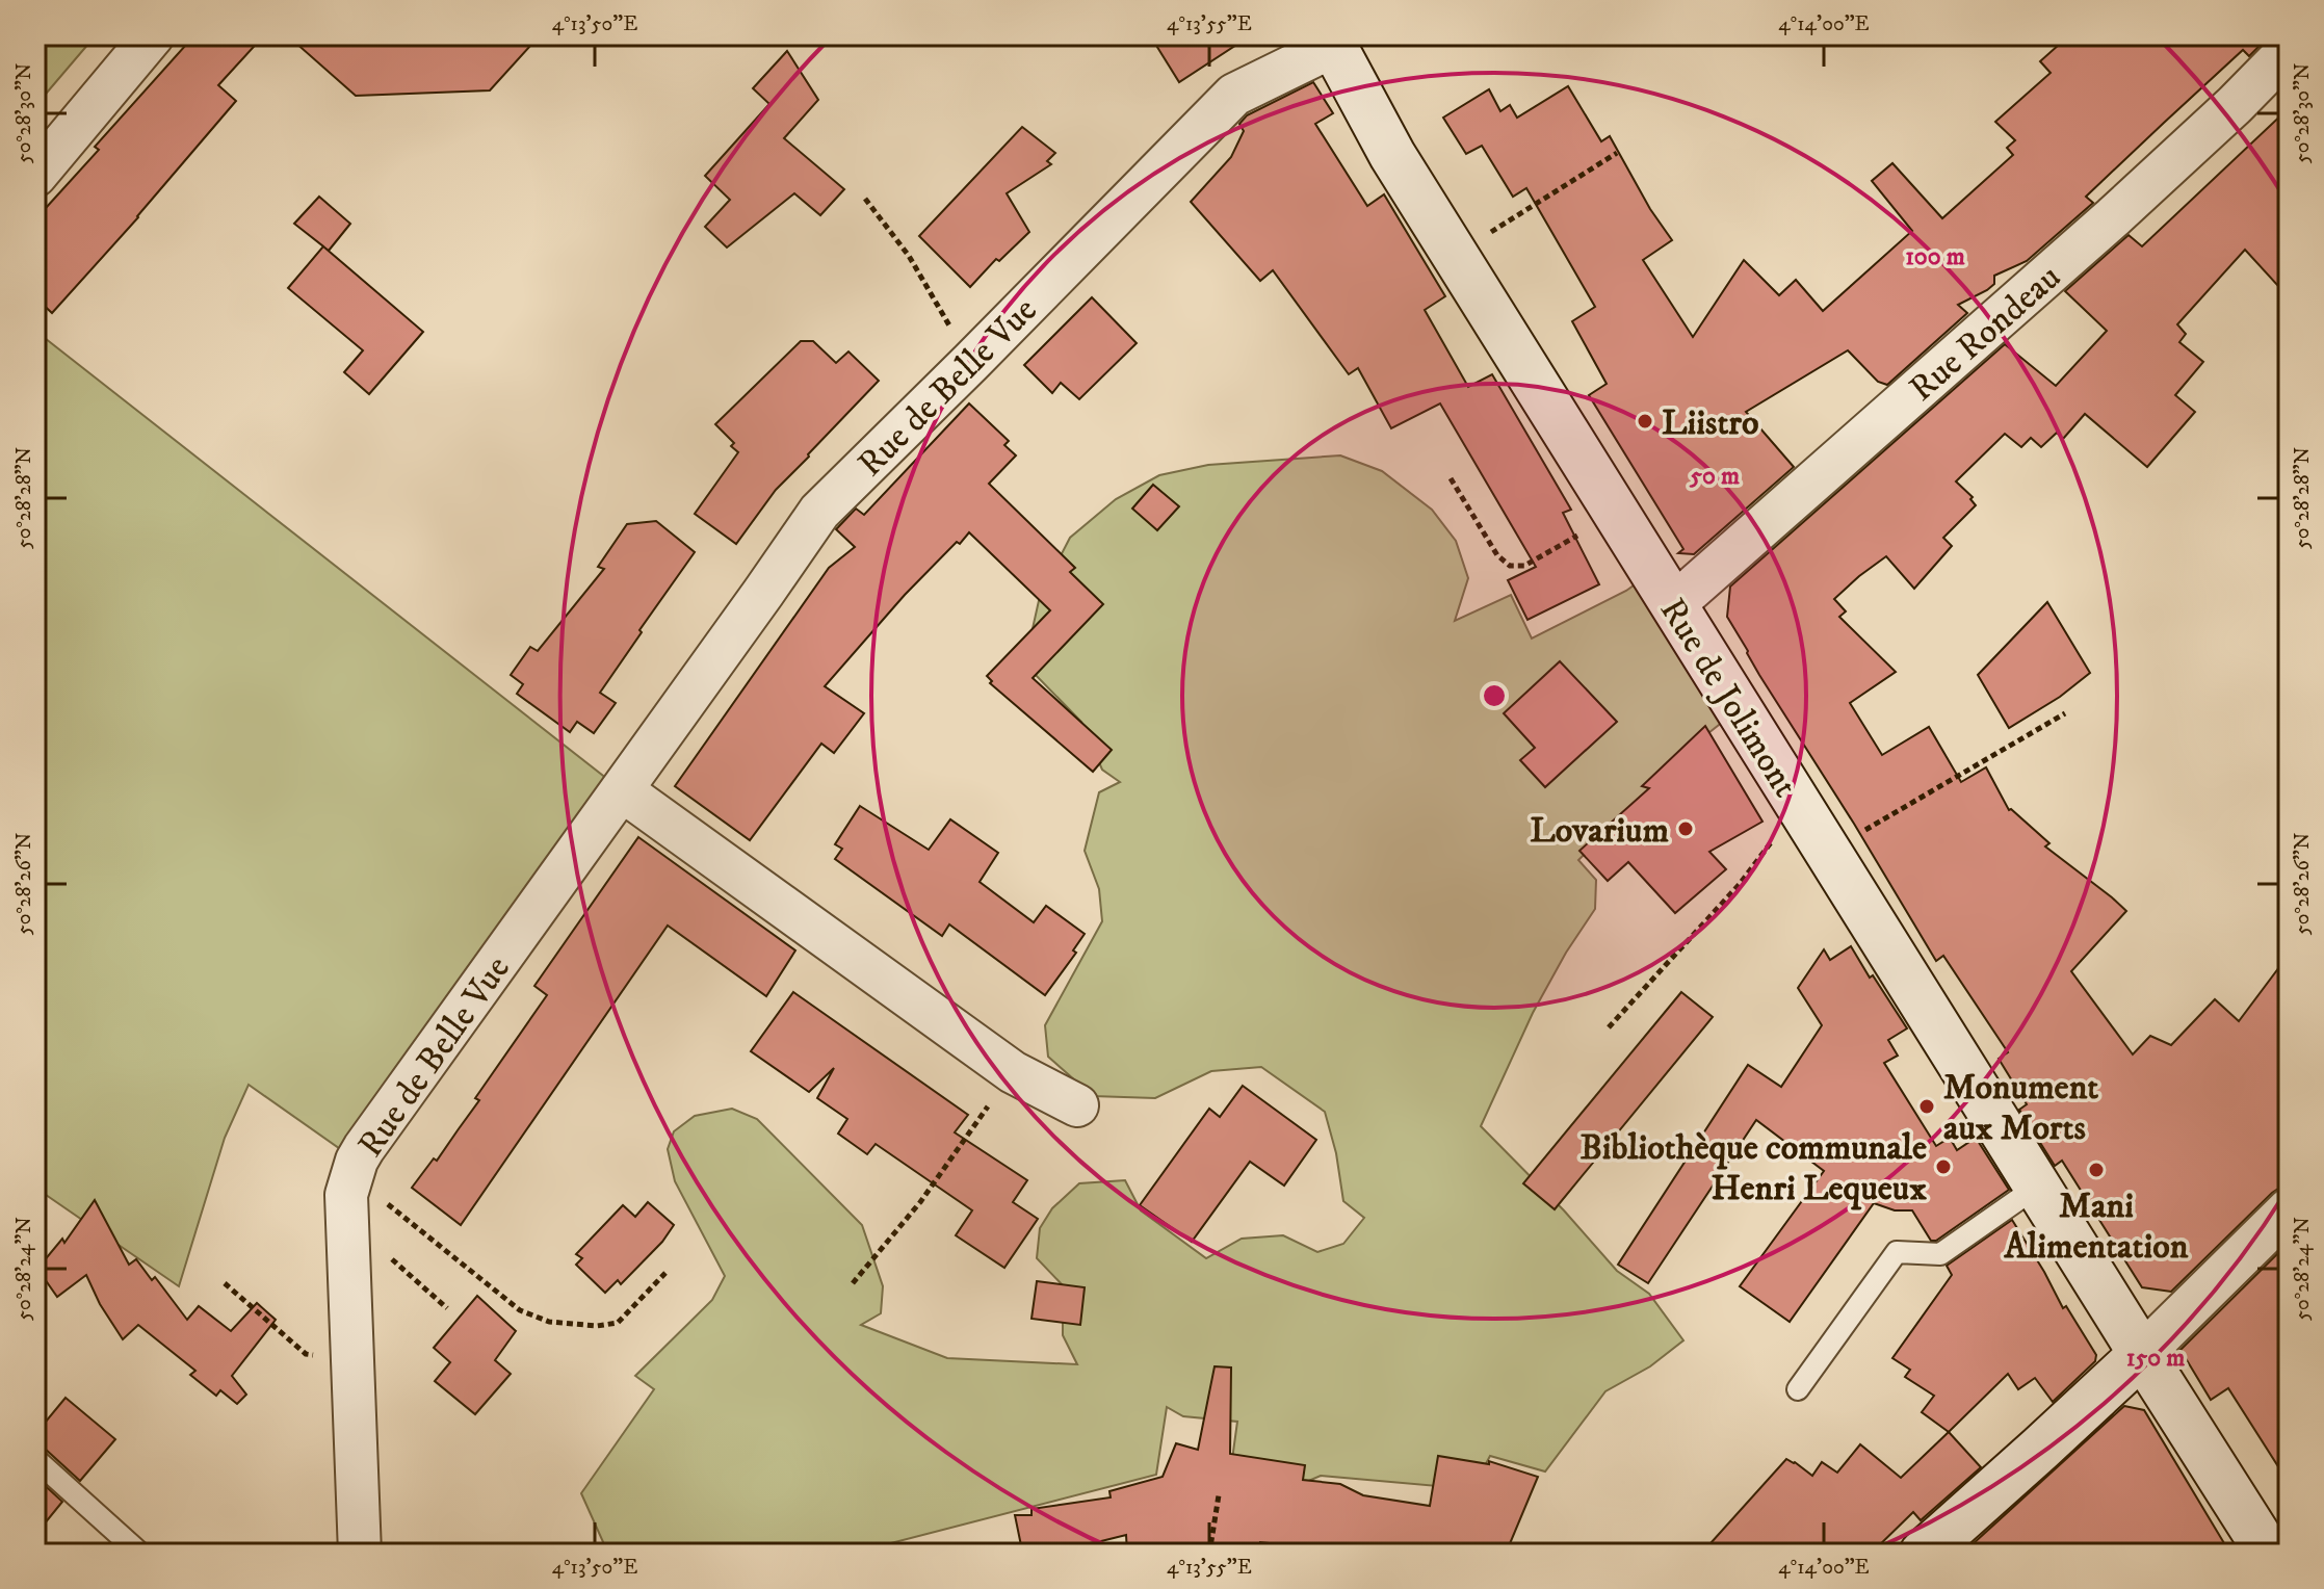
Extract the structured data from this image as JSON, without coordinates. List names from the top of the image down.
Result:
{
  "streets": {
    "street": ["Rue Rondeau", "Rue de Belle Vue", "Rue de Jolimont"]
  },
  "crossings": [
    ["Rue Rondeau", "Rue de Jolimont"],
    ["Rue de Belle Vue", "Rue de Jolimont"]
  ],
  "places": [
    "Liistro",
    "Lovarium",
    "Monument aux Morts",
    "Bibliothèque communale Henri Lequeux",
    "Mani Alimentation"
  ],
  "coordinates": [
    "4°13'50\"E",
    "4°13'55\"E",
    "4°14'00\"E",
    "50°28'30\"N",
    "50°28'28\"N",
    "50°28'26\"N",
    "50°28'24\"N"
  ],
  "rings": ["100 m", "50 m", "150 m"]
}
